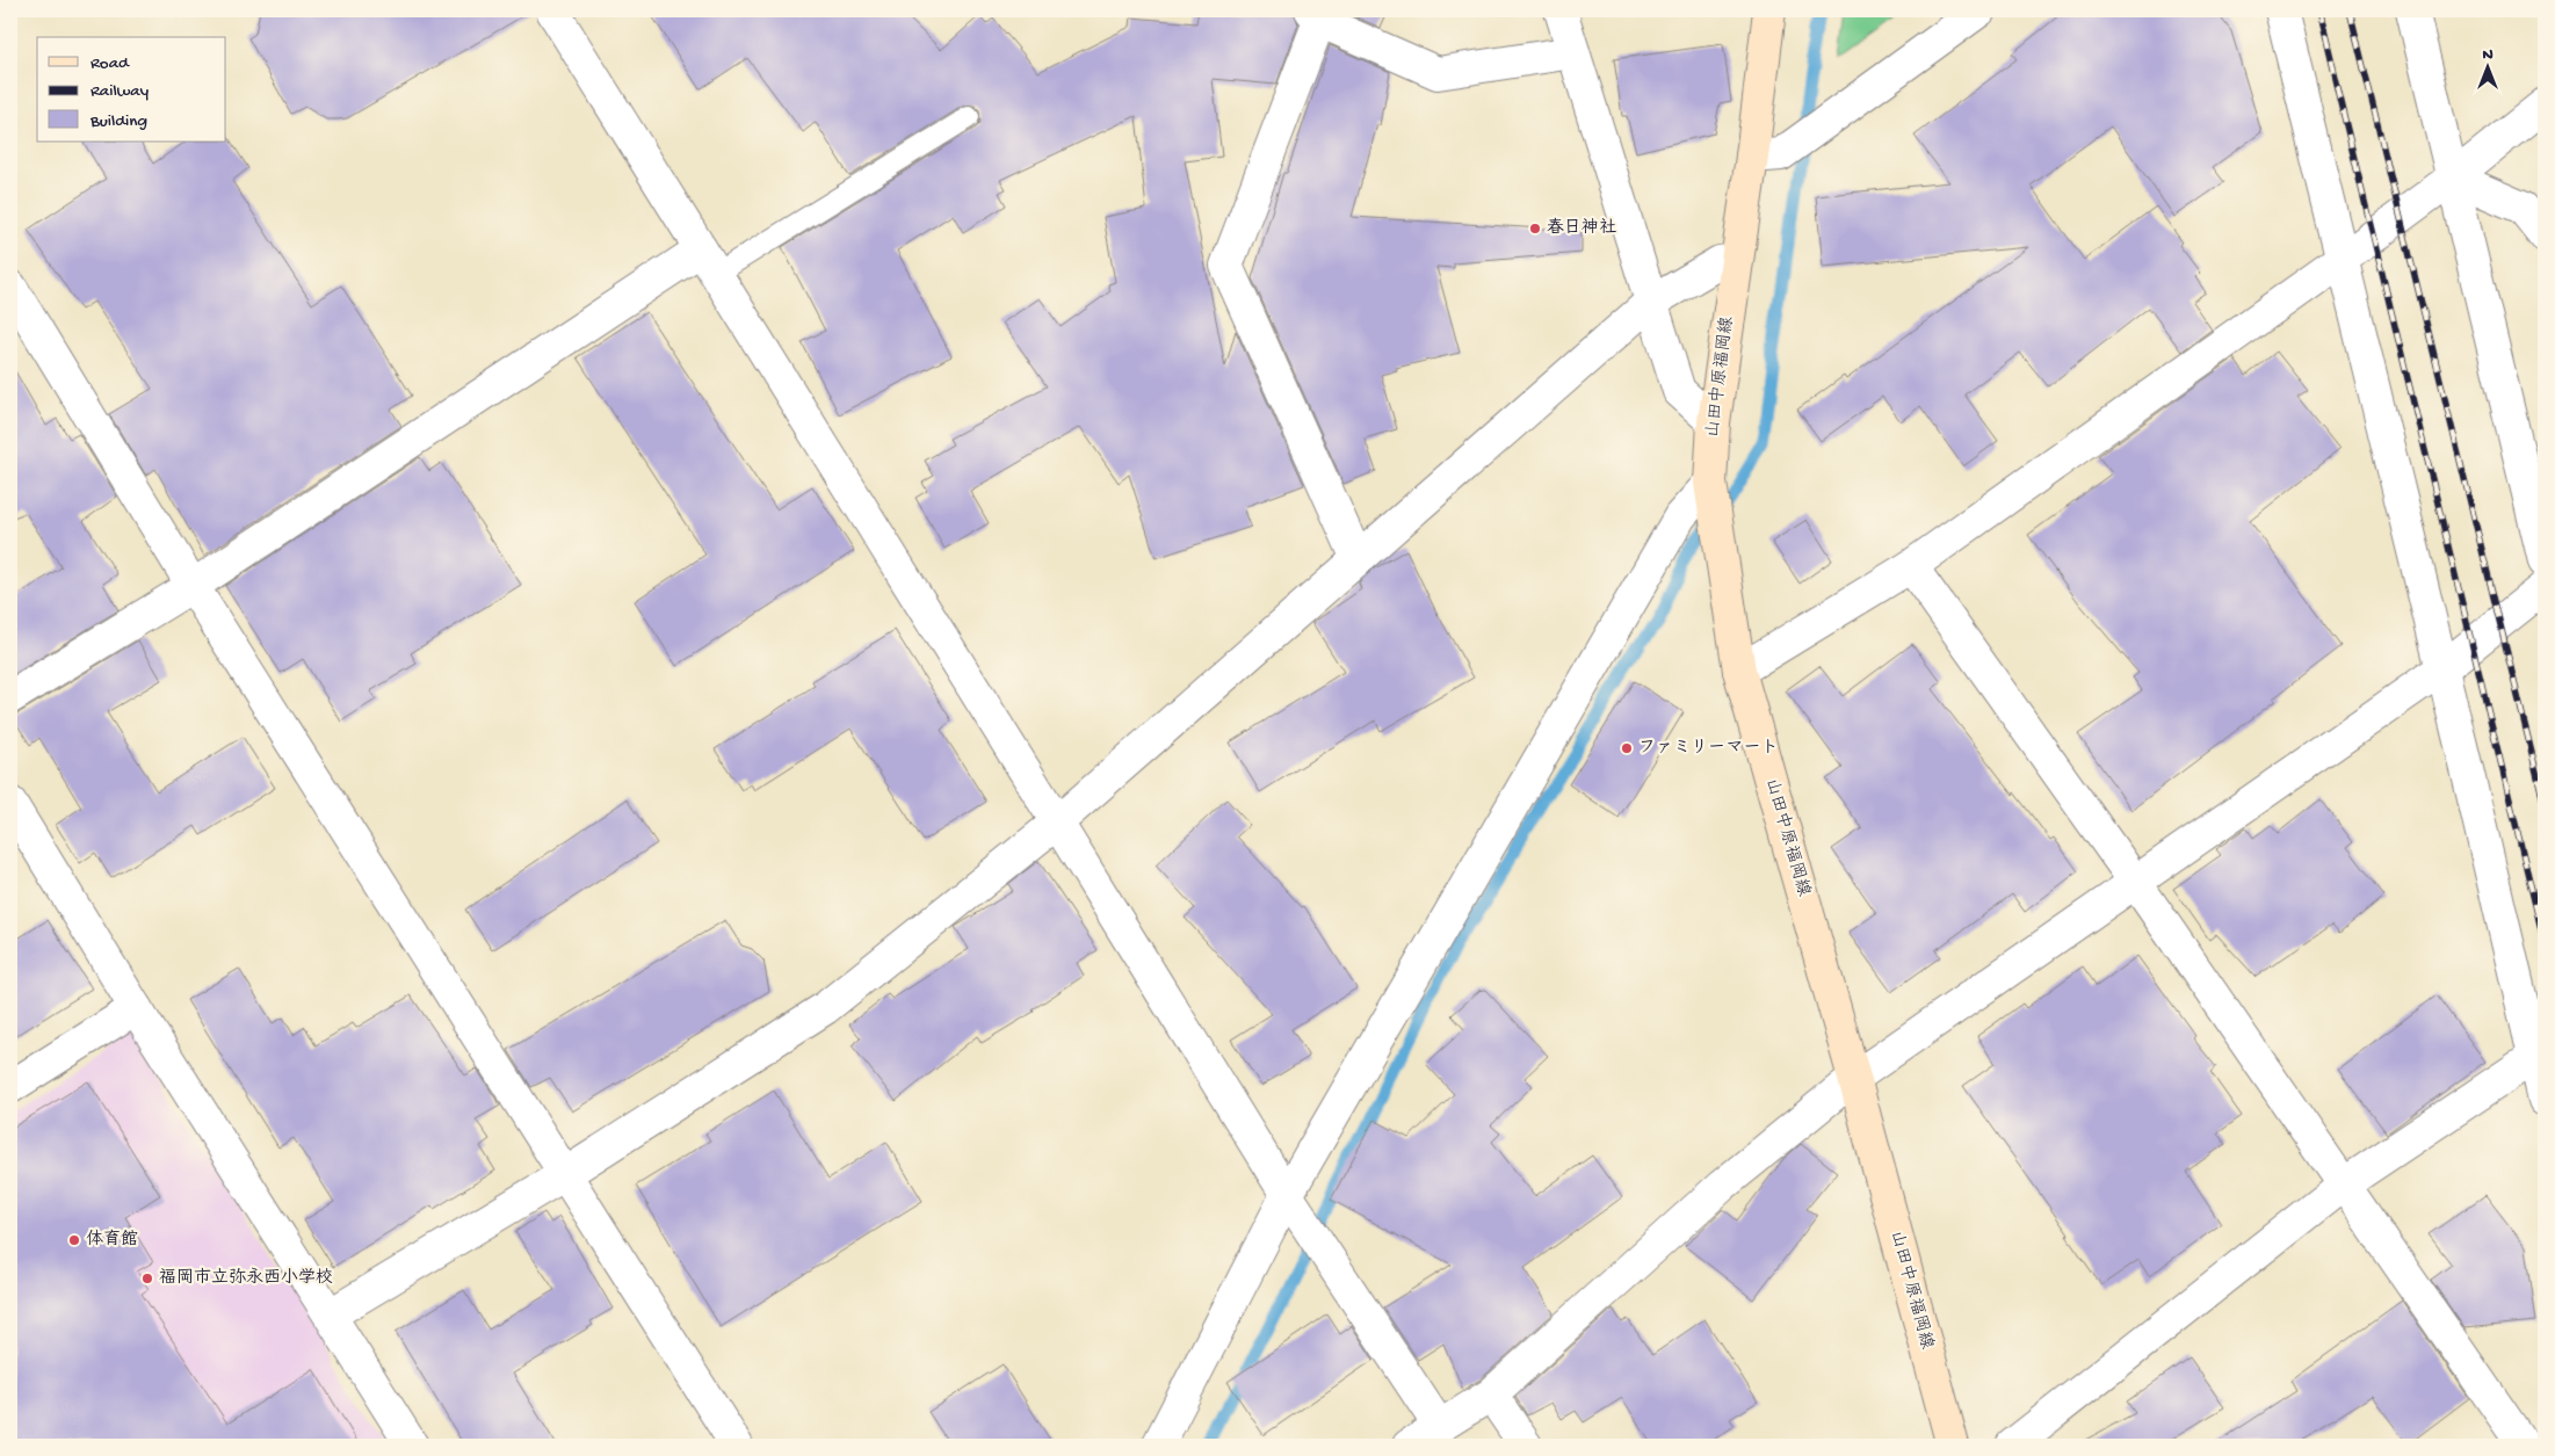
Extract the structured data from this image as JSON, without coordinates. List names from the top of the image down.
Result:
{
  "streets": {
    "main road": ["山田中原福岡線"]
  },
  "places": [
    "春日神社",
    "ファミリーマート",
    "体育館",
    "福岡市立弥永西小学校"
  ],
  "legend": ["Road", "Railway", "Building"],
  "north": "top"
}
